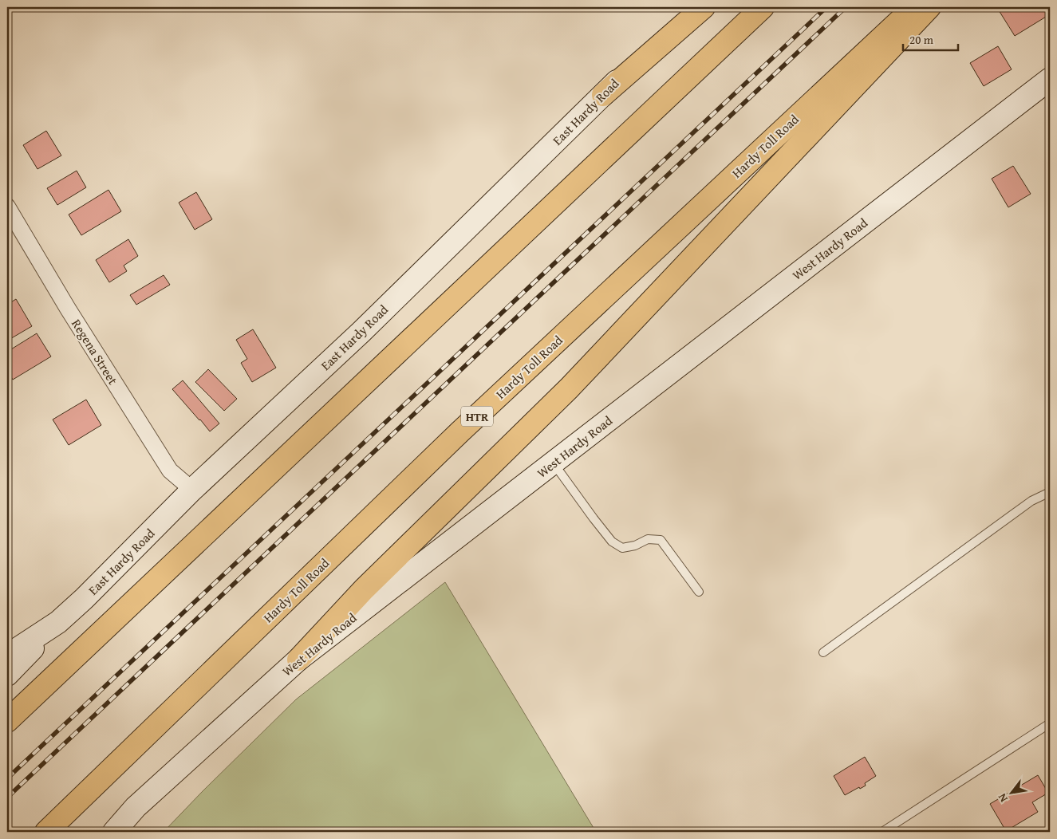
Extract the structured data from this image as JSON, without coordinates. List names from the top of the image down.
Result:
{
  "streets": {
    "highway": ["Hardy Toll Road", "HTR"],
    "main road": ["East Hardy Road", "West Hardy Road"],
    "street": ["Regena Street"]
  },
  "crossings": [
    ["East Hardy Road", "Regena Street"]
  ],
  "scale_bar": "20 m",
  "north": "bottom left"
}
